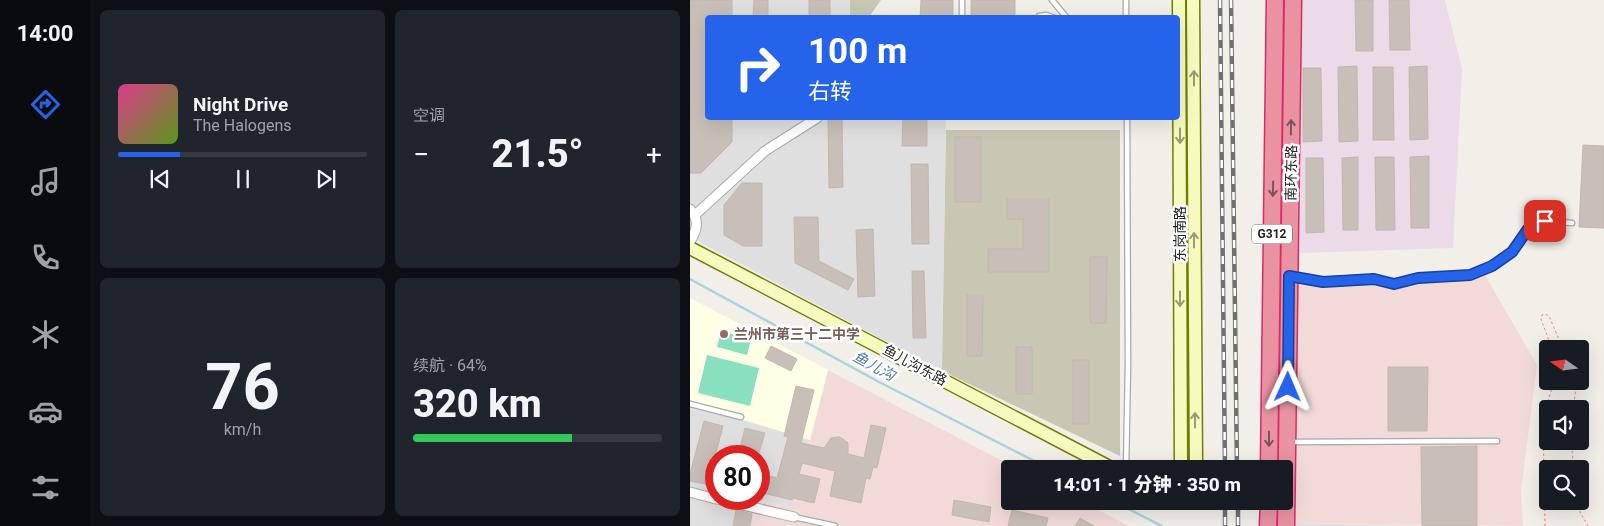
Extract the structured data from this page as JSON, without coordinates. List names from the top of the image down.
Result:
{
  "streets": {
    "highway": ["南环东路", "G312"],
    "street": ["东岗南路", "鱼儿沟东路"]
  },
  "water": ["鱼儿沟"],
  "places": ["兰州市第三十二中学"],
  "north": "left",
  "page": {
    "tabs": "14:00",
    "tile": [
      "空调",
      ["76", "km/h"],
      ["续航 · 64%", "320 km"]
    ],
    "turn": ["100 m", "右转"],
    "song": ["Night Drive", "The Halogens"],
    "heat": ["−", "21.5°", "+"],
    "limit": "80",
    "trip": "14:01 · 1 分钟 · 350 m"
  }
}
